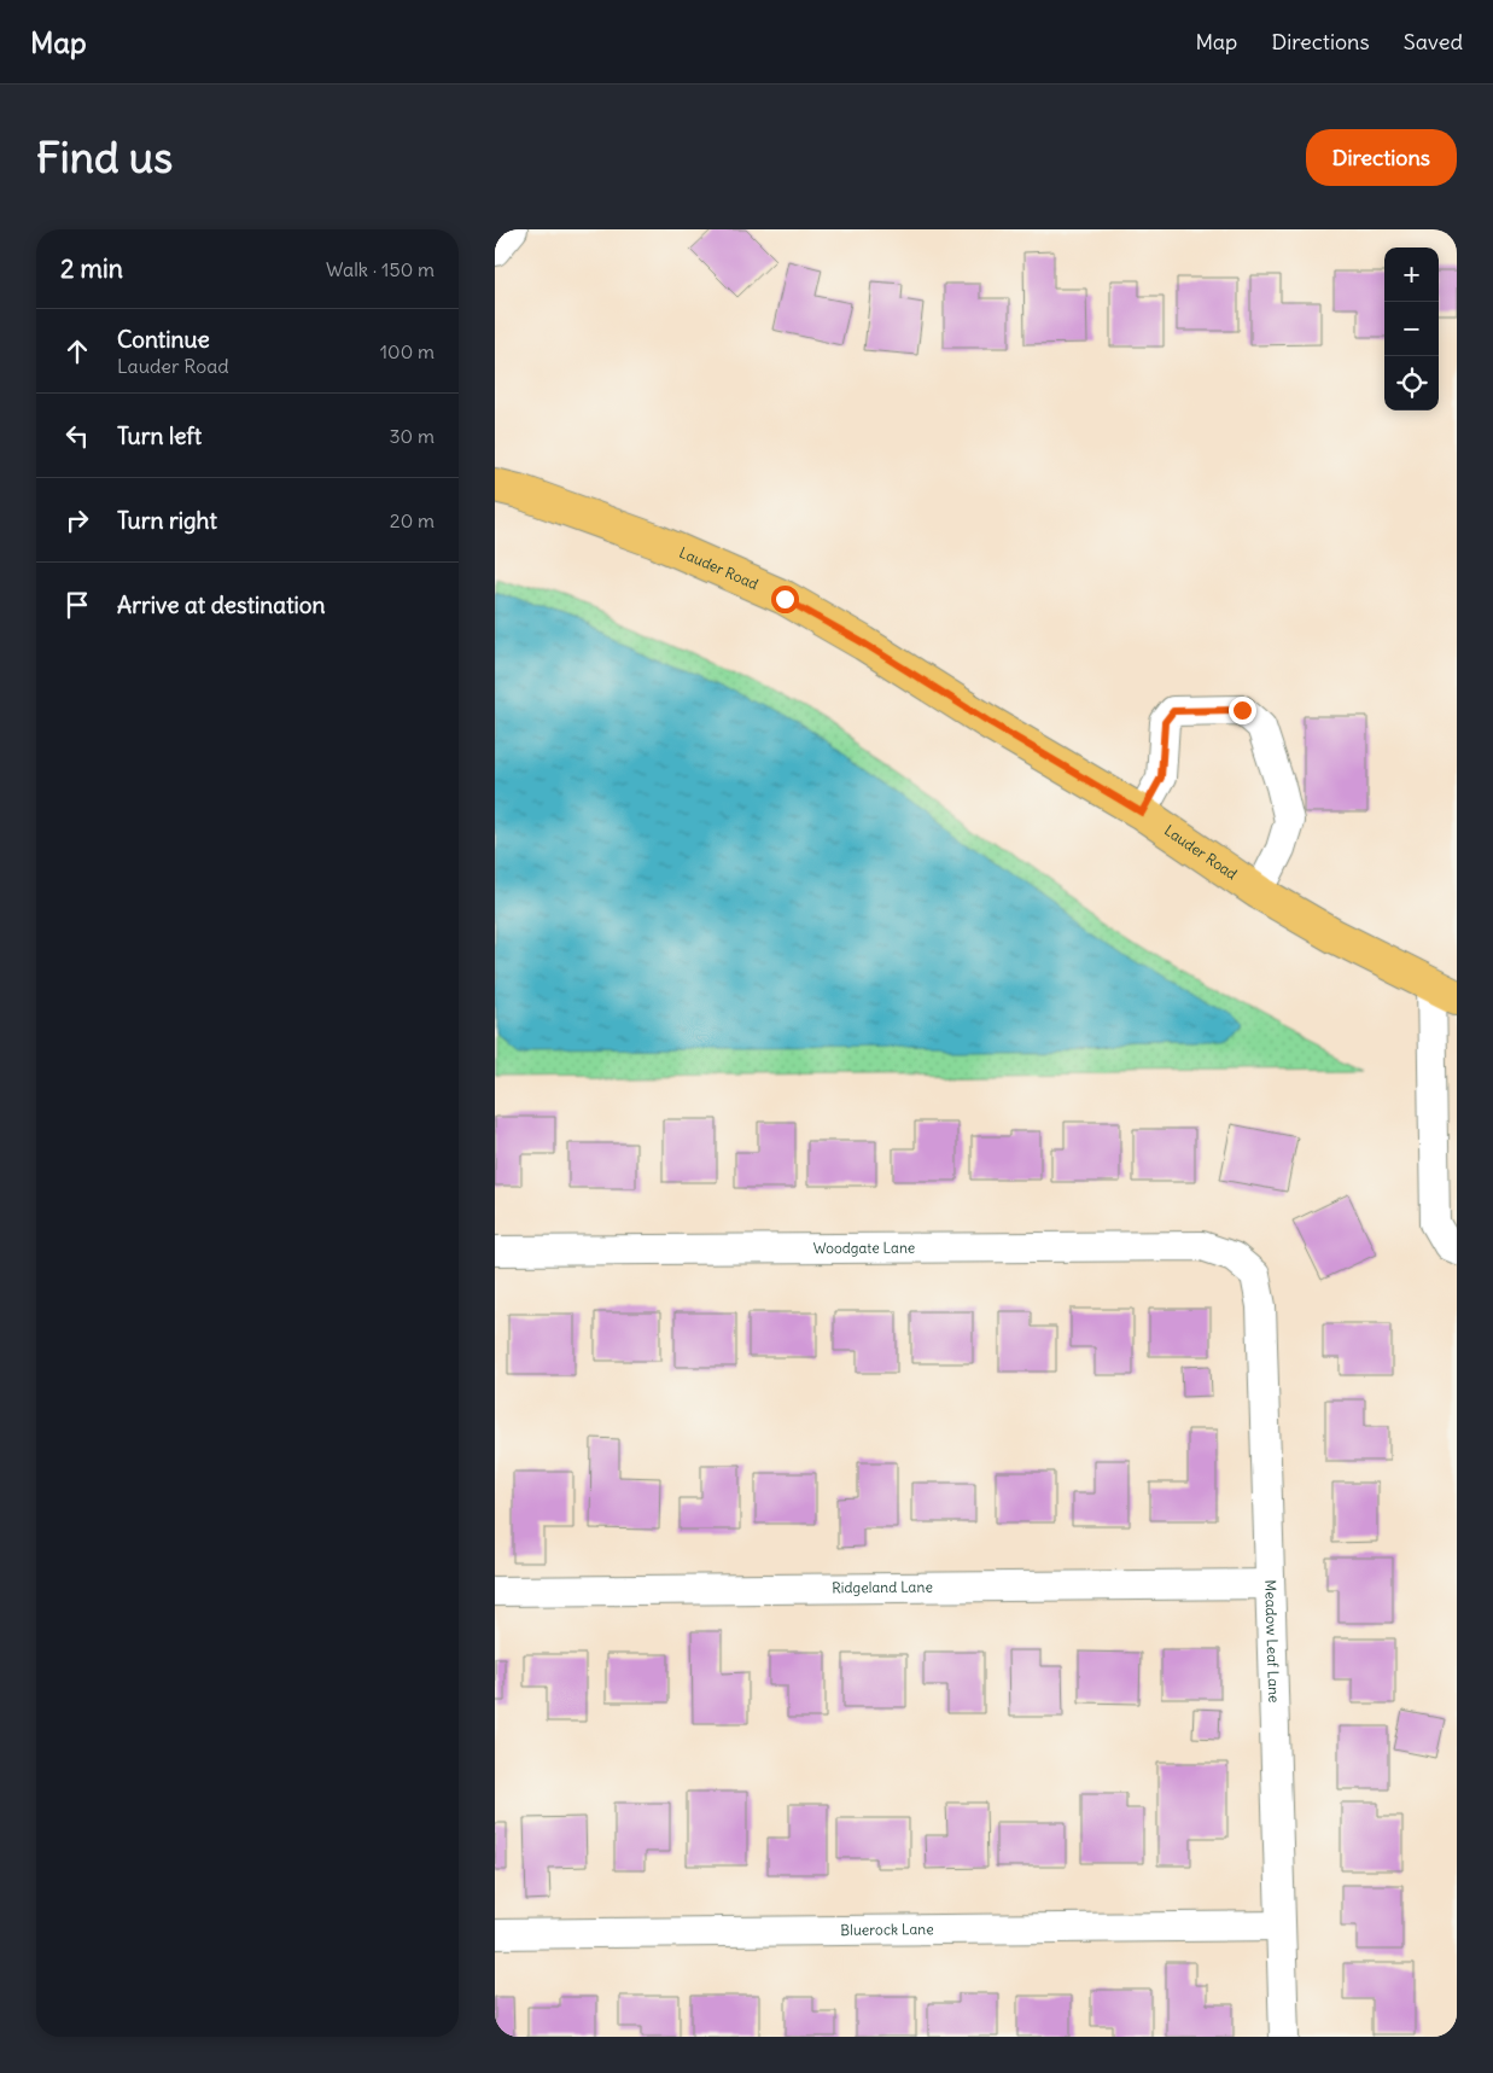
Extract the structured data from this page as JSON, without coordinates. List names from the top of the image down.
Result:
{
  "streets": {
    "main road": ["Lauder Road"],
    "street": [
      "Woodgate Lane",
      "Ridgeland Lane",
      "Meadow Leaf Lane",
      "Bluerock Lane"
    ]
  },
  "crossings": [
    ["Woodgate Lane", "Meadow Leaf Lane"],
    ["Ridgeland Lane", "Meadow Leaf Lane"],
    ["Meadow Leaf Lane", "Bluerock Lane"]
  ],
  "page": {
    "header": "Map",
    "nav": ["Map", "Directions", "Saved"],
    "buttons": "Directions",
    "title": "Find us",
    "heading": ["2 min", "Walk · 150 m"],
    "map_buttons": ["+", "−"],
    "list": [
      ["Continue", "Lauder Road", "100 m"],
      ["Turn left", "30 m"],
      ["Turn right", "20 m"],
      "Arrive at destination"
    ]
  }
}
